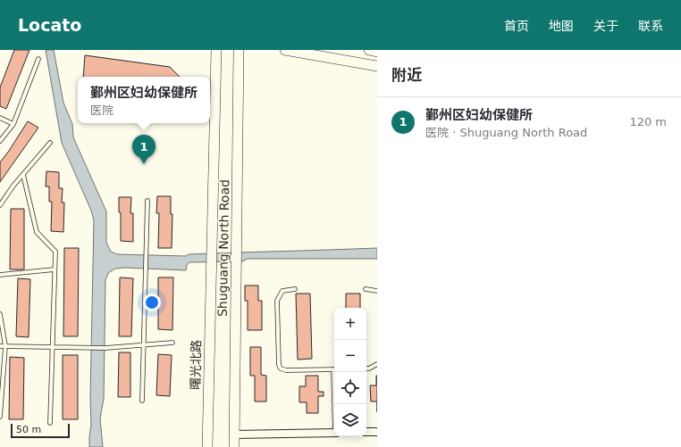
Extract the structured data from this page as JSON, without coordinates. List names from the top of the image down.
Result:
{
  "streets": {
    "main road": ["Shuguang North Road", "曙光北路"]
  },
  "crossings": [
    ["Shuguang North Road", "曙光北路"]
  ],
  "scale_bar": "50 m",
  "page": {
    "header": "Locato",
    "nav": [
      "首页",
      "地图",
      "关于",
      "联系"
    ],
    "heading": "附近",
    "popup": ["鄞州区妇幼保健所", "医院"],
    "list": [
      {
        "mark": "1",
        "name": "鄞州区妇幼保健所",
        "note": "医院 · Shuguang North Road",
        "value": "120 m"
      }
    ],
    "pins": "1",
    "map_buttons": ["+", "−"],
    "scale": "50 m"
  }
}
